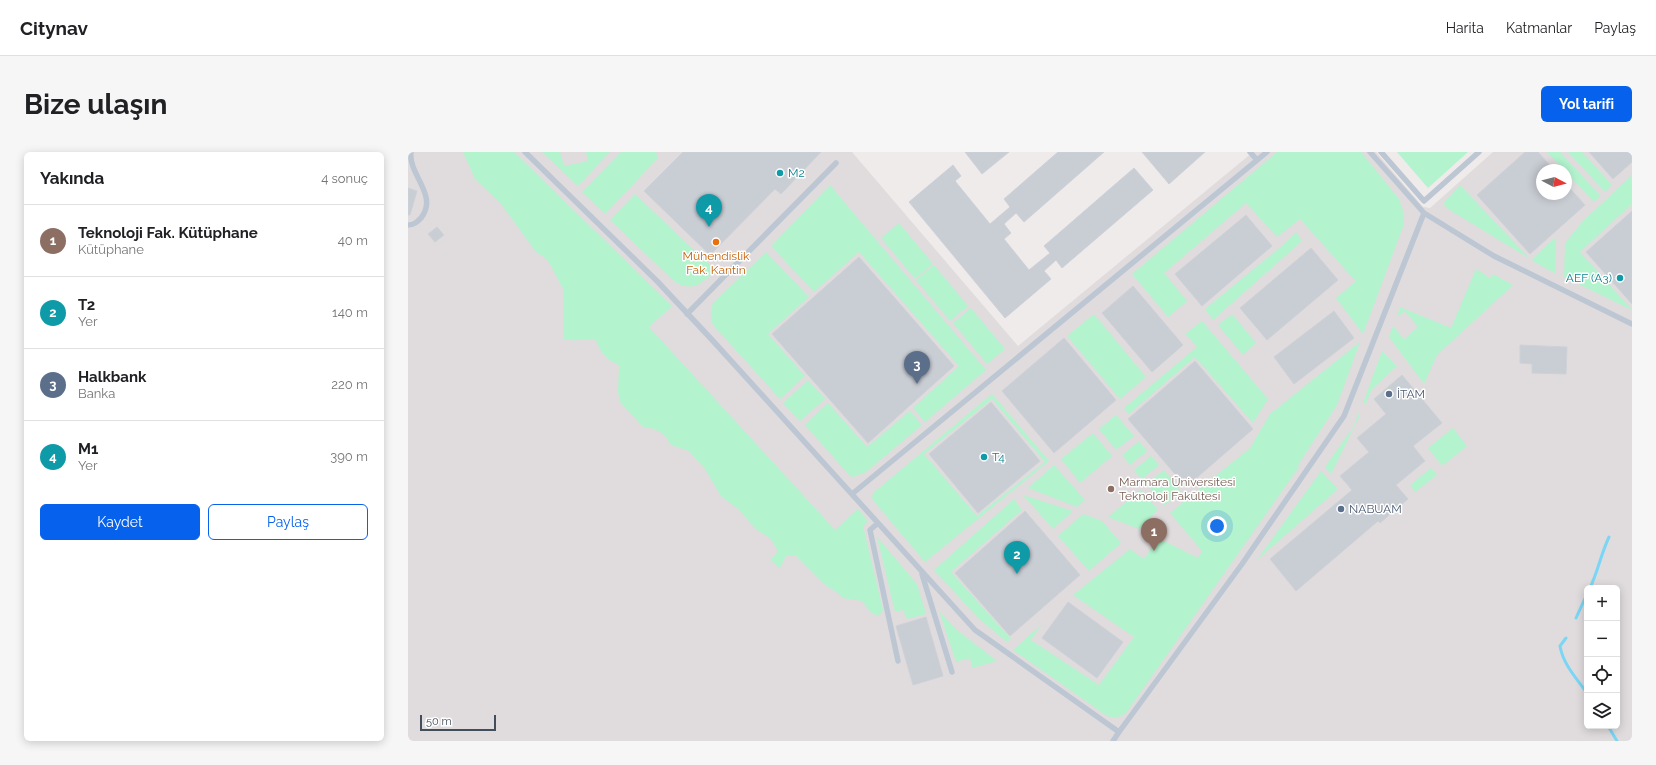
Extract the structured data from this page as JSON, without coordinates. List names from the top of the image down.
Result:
{
  "places": [
    "M2",
    "Mühendislik Fak. Kantin",
    "AEF (A3)",
    "İTAM",
    "T4",
    "Marmara Üniversitesi Teknoloji Fakültesi",
    "NABUAM"
  ],
  "scale_bar": "50 m",
  "north": "right",
  "page": {
    "header": "Citynav",
    "nav": ["Harita", "Katmanlar", "Paylaş"],
    "buttons": [
      "Yol tarifi",
      ["Kaydet", "Paylaş"]
    ],
    "title": "Bize ulaşın",
    "heading": ["Yakında", "4 sonuç"],
    "pins": [
      "4",
      "3",
      "1",
      "2"
    ],
    "list": [
      {
        "mark": "1",
        "name": "Teknoloji Fak. Kütüphane",
        "note": "Kütüphane",
        "value": "40 m"
      },
      {
        "mark": "2",
        "name": "T2",
        "note": "Yer",
        "value": "140 m"
      },
      {
        "mark": "3",
        "name": "Halkbank",
        "note": "Banka",
        "value": "220 m"
      },
      {
        "mark": "4",
        "name": "M1",
        "note": "Yer",
        "value": "390 m"
      }
    ],
    "map_buttons": ["+", "−"],
    "scale": "50 m"
  }
}
